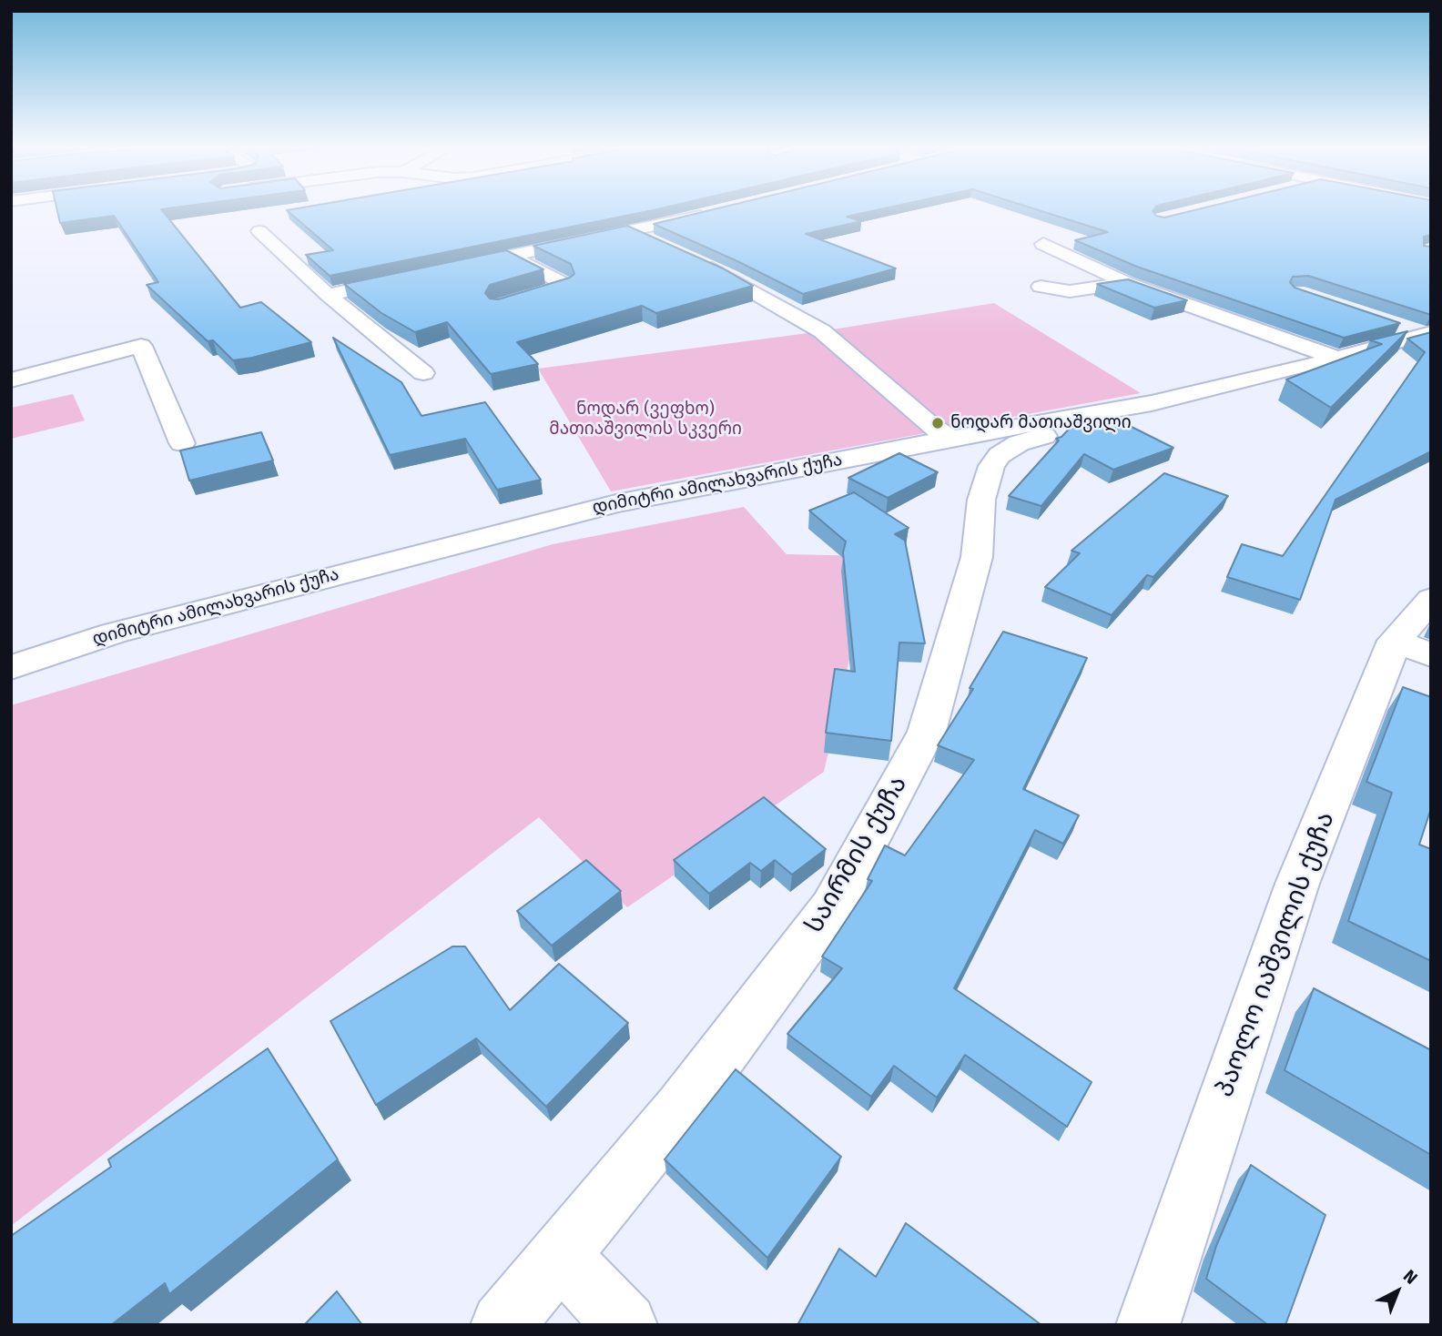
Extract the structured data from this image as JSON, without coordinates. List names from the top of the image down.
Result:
{
  "streets": {
    "street": ["დიმიტრი ამილახვარის ქუჩა", "საირმის ქუჩა", "პაოლო იაშვილის ქუჩა"]
  },
  "crossings": [
    ["დიმიტრი ამილახვარის ქუჩა", "საირმის ქუჩა"]
  ],
  "parks": ["ნოდარ (ვეფხო) მათიაშვილის სკვერი"],
  "places": ["ნოდარ მათიაშვილი"],
  "north": "top right"
}
